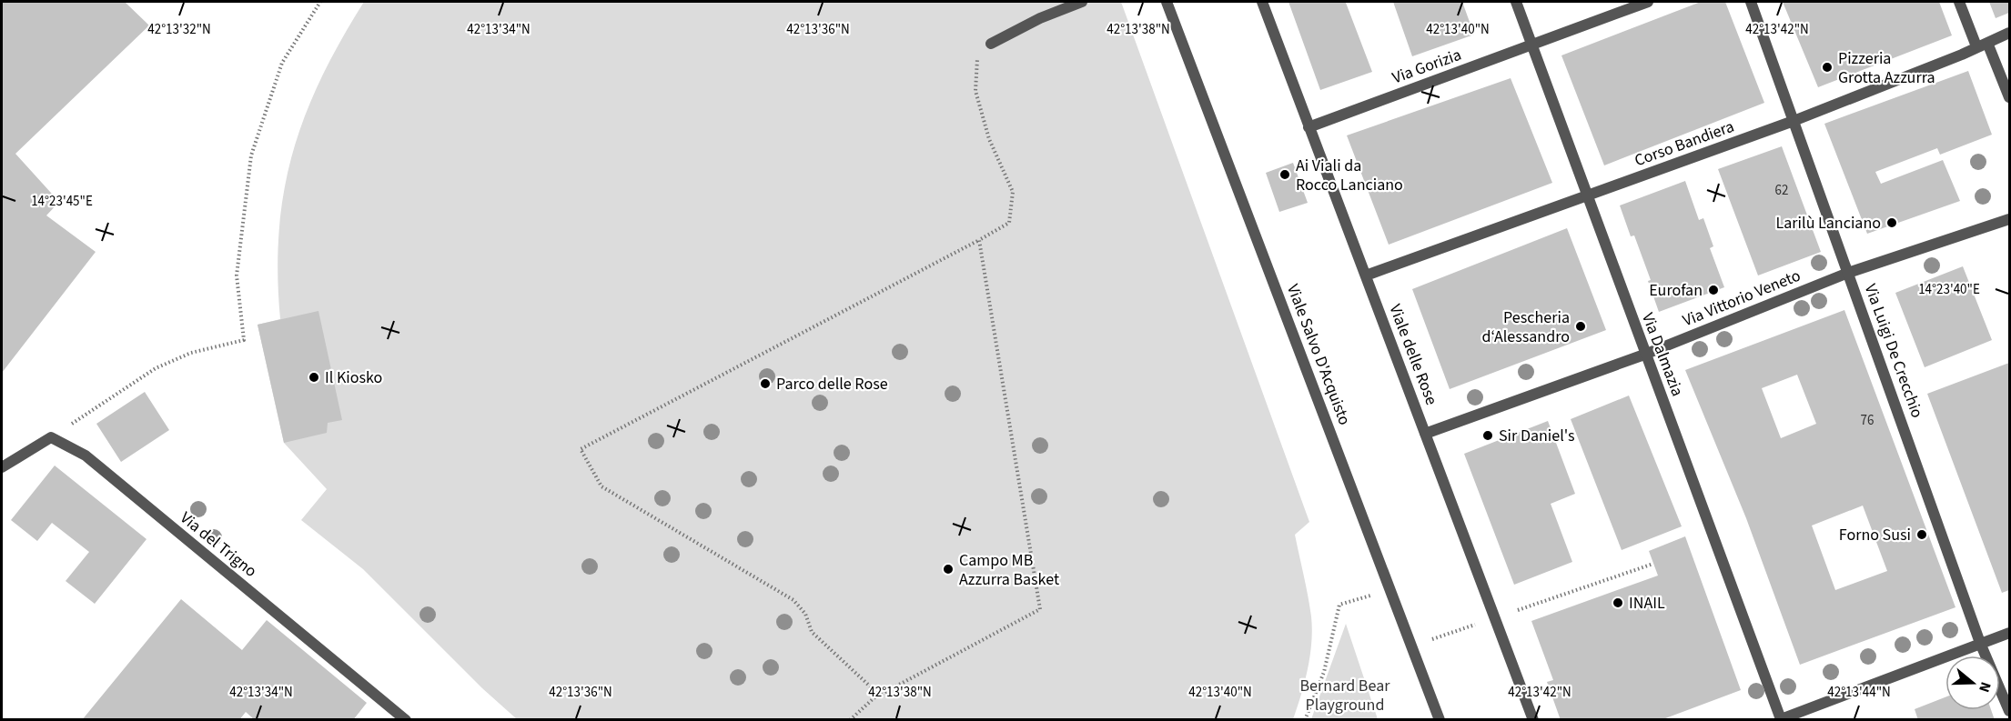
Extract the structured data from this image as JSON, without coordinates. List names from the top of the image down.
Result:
{
  "streets": {
    "street": [
      "Via Gorizia",
      "Corso Bandiera",
      "Via Vittorio Veneto",
      "Via Luigi De Crecchio",
      "Viale Salvo D'Acquisto",
      "Viale delle Rose",
      "Via Dalmazia",
      "Via del Trigno"
    ]
  },
  "crossings": [
    ["Via Gorizia", "Viale delle Rose"],
    ["Via Gorizia", "Via Dalmazia"],
    ["Corso Bandiera", "Via Luigi De Crecchio"],
    ["Corso Bandiera", "Viale delle Rose"],
    ["Corso Bandiera", "Via Dalmazia"],
    ["Via Vittorio Veneto", "Via Luigi De Crecchio"],
    ["Via Vittorio Veneto", "Viale delle Rose"],
    ["Via Vittorio Veneto", "Via Dalmazia"]
  ],
  "parks": ["Bernard Bear Playground"],
  "places": [
    "Pizzeria Grotta Azzurra",
    "Ai Viali da Rocco Lanciano",
    "Larilù Lanciano",
    "Eurofan",
    "Pescheria d‘Alessandro",
    "Il Kiosko",
    "Parco delle Rose",
    "Sir Daniel's",
    "Forno Susi",
    "Campo MB Azzurra Basket",
    "INAIL"
  ],
  "house_numbers": ["62", "76"],
  "north": "right",
  "coordinates": [
    "42°13'40\"N",
    "42°13'32\"N",
    "42°13'34\"N",
    "42°13'36\"N",
    "42°13'38\"N",
    "42°13'42\"N",
    "14°23'45\"E",
    "14°23'40\"E",
    "42°13'44\"N"
  ]
}
